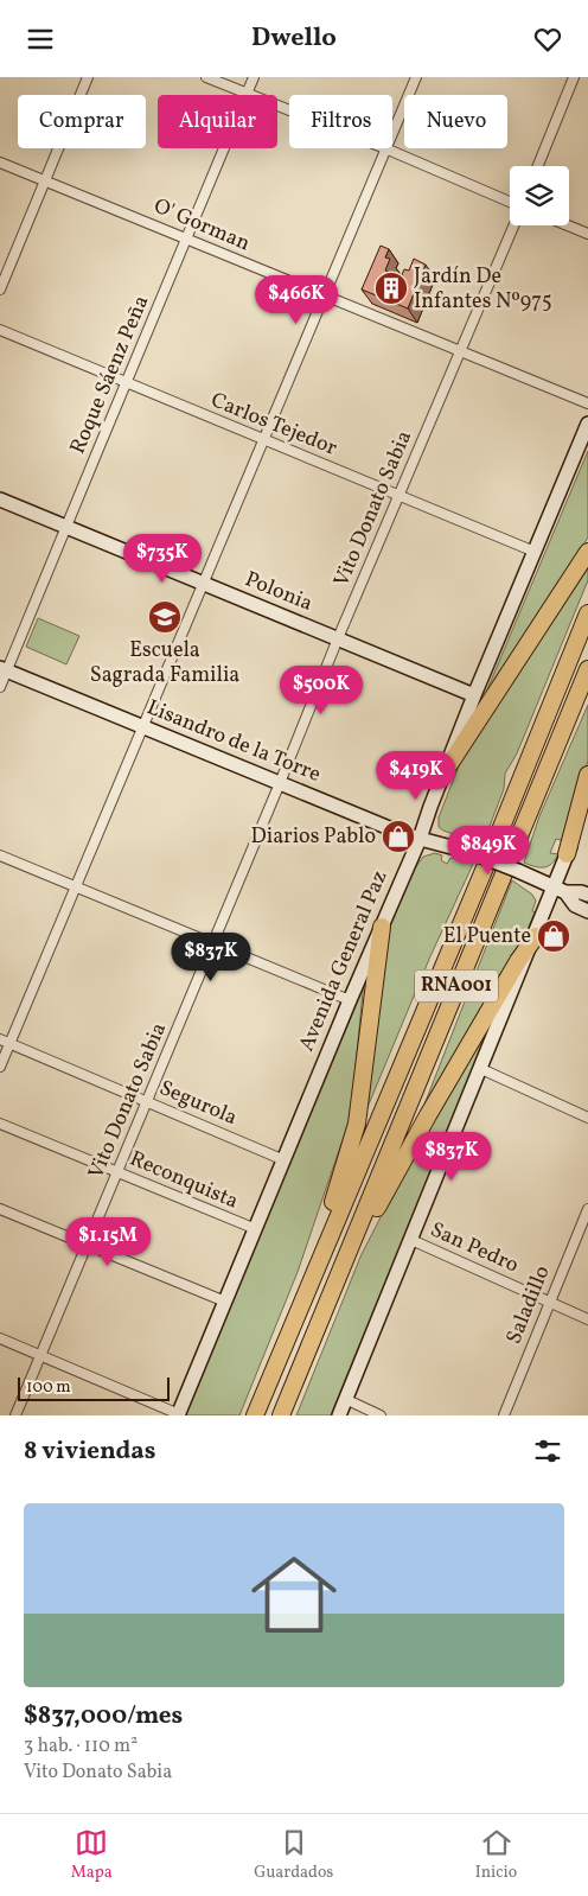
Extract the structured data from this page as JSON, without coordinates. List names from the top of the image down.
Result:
{
  "streets": {
    "highway": ["RNA001"],
    "street": [
      "O' Gorman",
      "Roque Sáenz Peña",
      "Carlos Tejedor",
      "Vito Donato Sabia",
      "Polonia",
      "Lisandro de la Torre",
      "Avenida General Paz",
      "Segurola",
      "Reconquista",
      "San Pedro",
      "Saladillo"
    ]
  },
  "crossings": [
    ["O' Gorman", "Roque Sáenz Peña"],
    ["O' Gorman", "Vito Donato Sabia"],
    ["Roque Sáenz Peña", "Carlos Tejedor"],
    ["Roque Sáenz Peña", "Polonia"],
    ["Roque Sáenz Peña", "Lisandro de la Torre"],
    ["Carlos Tejedor", "Vito Donato Sabia"],
    ["Carlos Tejedor", "Avenida General Paz"],
    ["Vito Donato Sabia", "Polonia"],
    ["Vito Donato Sabia", "Lisandro de la Torre"],
    ["Vito Donato Sabia", "Segurola"],
    ["Vito Donato Sabia", "Reconquista"],
    ["Polonia", "Avenida General Paz"],
    ["Lisandro de la Torre", "Avenida General Paz"],
    ["Avenida General Paz", "Segurola"],
    ["Avenida General Paz", "Reconquista"],
    ["San Pedro", "Saladillo"]
  ],
  "places": {
    "building": ["Jardín De Infantes Nº975"],
    "school or university": ["Escuela Sagrada Familia"],
    "shop": ["Diarios Pablo", "El Puente"]
  },
  "scale_bar": "100 m",
  "page": {
    "header": "Dwello",
    "chip": [
      "Comprar",
      "Alquilar",
      "Filtros",
      "Nuevo"
    ],
    "price": [
      "$466K",
      "$735K",
      "$500K",
      "$419K",
      "$849K",
      "$837K",
      "$837K",
      "$1.15M"
    ],
    "scale": "100 m",
    "heading": "8 viviendas",
    "list": [
      {
        "name": "$837,000/mes",
        "note": "3 hab. · 110 m² · Vito Donato Sabia"
      }
    ],
    "tabs": ["Mapa", "Guardados", "Inicio"]
  }
}
